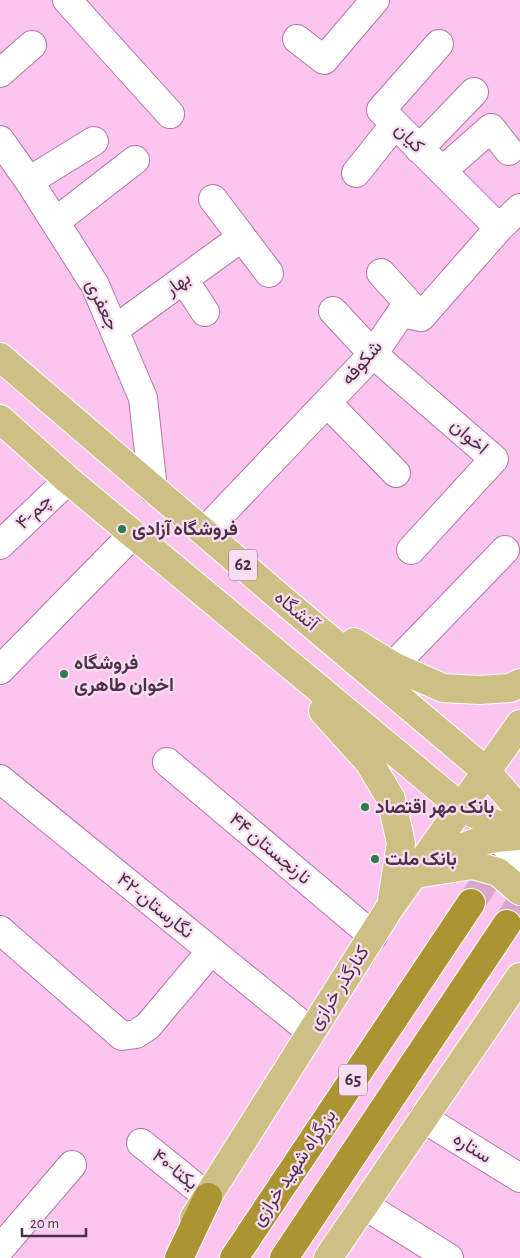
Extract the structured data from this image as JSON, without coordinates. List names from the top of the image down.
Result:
{
  "streets": {
    "highway": ["65", "بزرگراه شهید خرازی"],
    "main road": ["62", "آتشگاه", "کنارگذر خرازی"],
    "street": [
      "کیان",
      "بهار",
      "جعفری",
      "شکوفه",
      "اخوان",
      "۴-چم",
      "۴۴ نارنجستان",
      "۴۲-نگارستان",
      "ستاره",
      "۴۰-یکتا"
    ]
  },
  "crossings": [
    ["بهار", "جعفری"],
    ["جعفری", "آتشگاه"],
    ["شکوفه", "اخوان"],
    ["شکوفه", "آتشگاه"],
    ["۴-چم", "62"],
    ["62", "کنارگذر خرازی"],
    ["آتشگاه", "کنارگذر خرازی"],
    ["۴۴ نارنجستان", "کنارگذر خرازی"],
    ["۴۲-نگارستان", "کنارگذر خرازی"],
    ["کنارگذر خرازی", "۴۰-یکتا"]
  ],
  "places": [
    "فروشگاه آزادی",
    "فروشگاه اخوان طاهری",
    "بانک مهر اقتصاد",
    "بانک ملت"
  ],
  "scale_bar": "20 m"
}
